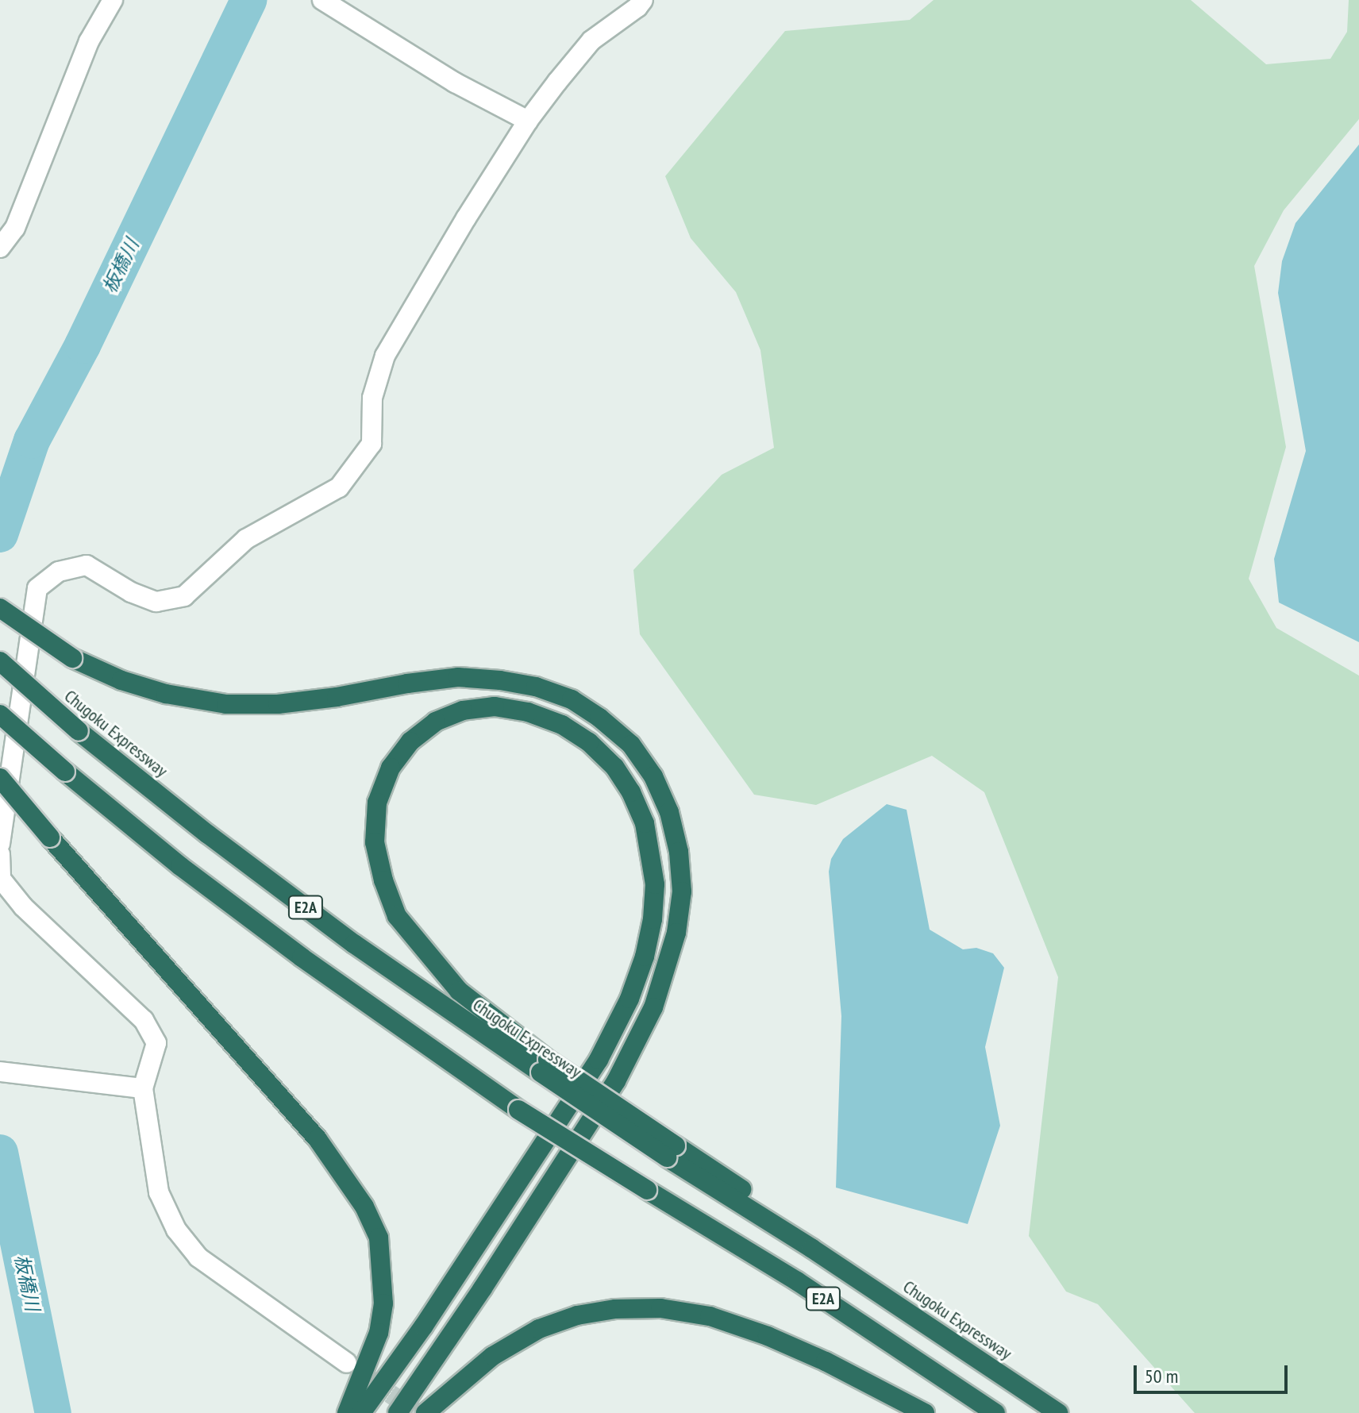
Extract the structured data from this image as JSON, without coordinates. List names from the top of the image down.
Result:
{
  "streets": {
    "highway": ["Chugoku Expressway", "E2A"]
  },
  "water": ["板橋川"],
  "scale_bar": "50 m"
}
